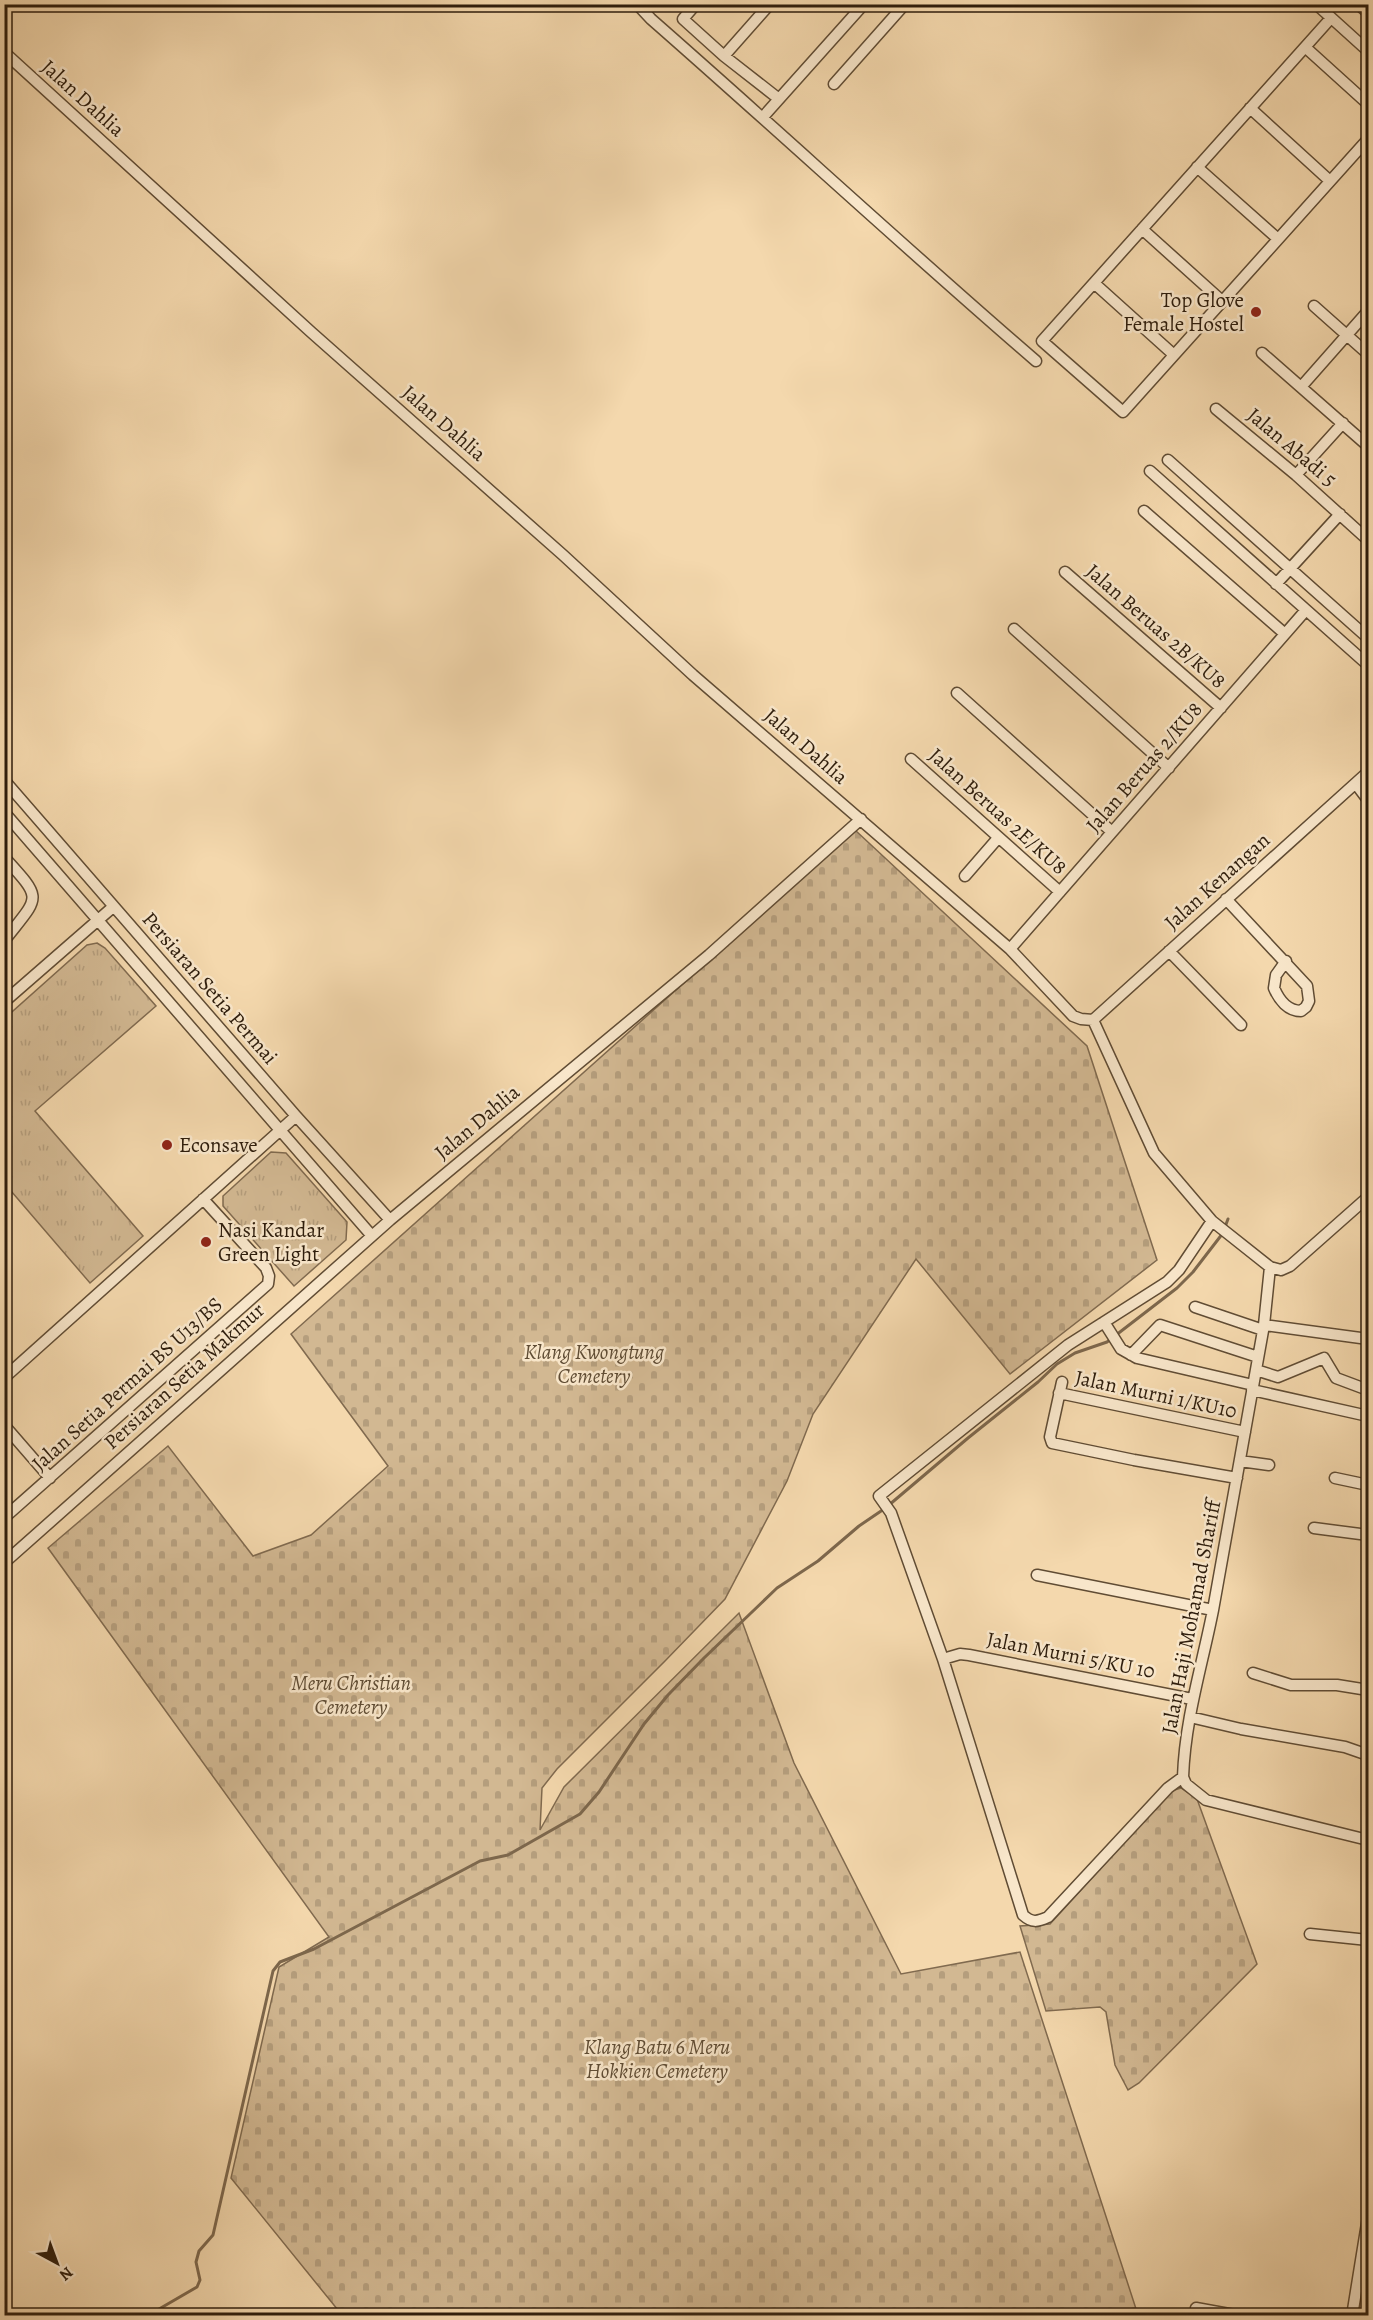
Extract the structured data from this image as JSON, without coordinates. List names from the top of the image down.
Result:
{
  "streets": {
    "street": [
      "Jalan Dahlia",
      "Jalan Abadi 5",
      "Jalan Beruas 2B/KU8",
      "Jalan Beruas 2/KU8",
      "Jalan Beruas 2E/KU8",
      "Jalan Kenangan",
      "Persiaran Setia Permai",
      "Persiaran Setia Makmur",
      "Jalan Setia Permai BS U13/BS",
      "Jalan Murni 1/KU10",
      "Jalan Haji Mohamad Shariff",
      "Jalan Murni 5/KU 10"
    ]
  },
  "crossings": [
    ["Jalan Dahlia", "Jalan Beruas 2/KU8"],
    ["Jalan Dahlia", "Jalan Kenangan"],
    ["Jalan Dahlia", "Persiaran Setia Permai"],
    ["Jalan Dahlia", "Persiaran Setia Makmur"],
    ["Jalan Beruas 2B/KU8", "Jalan Beruas 2/KU8"],
    ["Jalan Beruas 2/KU8", "Jalan Beruas 2E/KU8"],
    ["Persiaran Setia Permai", "Persiaran Setia Makmur"],
    ["Jalan Murni 1/KU10", "Jalan Haji Mohamad Shariff"],
    ["Jalan Haji Mohamad Shariff", "Jalan Murni 5/KU 10"]
  ],
  "parks": ["Klang Kwongtung Cemetery", "Meru Christian Cemetery", "Klang Batu 6 Meru Hokkien Cemetery"],
  "places": ["Top Glove Female Hostel", "Econsave", "Nasi Kandar Green Light"],
  "north": "bottom right"
}
